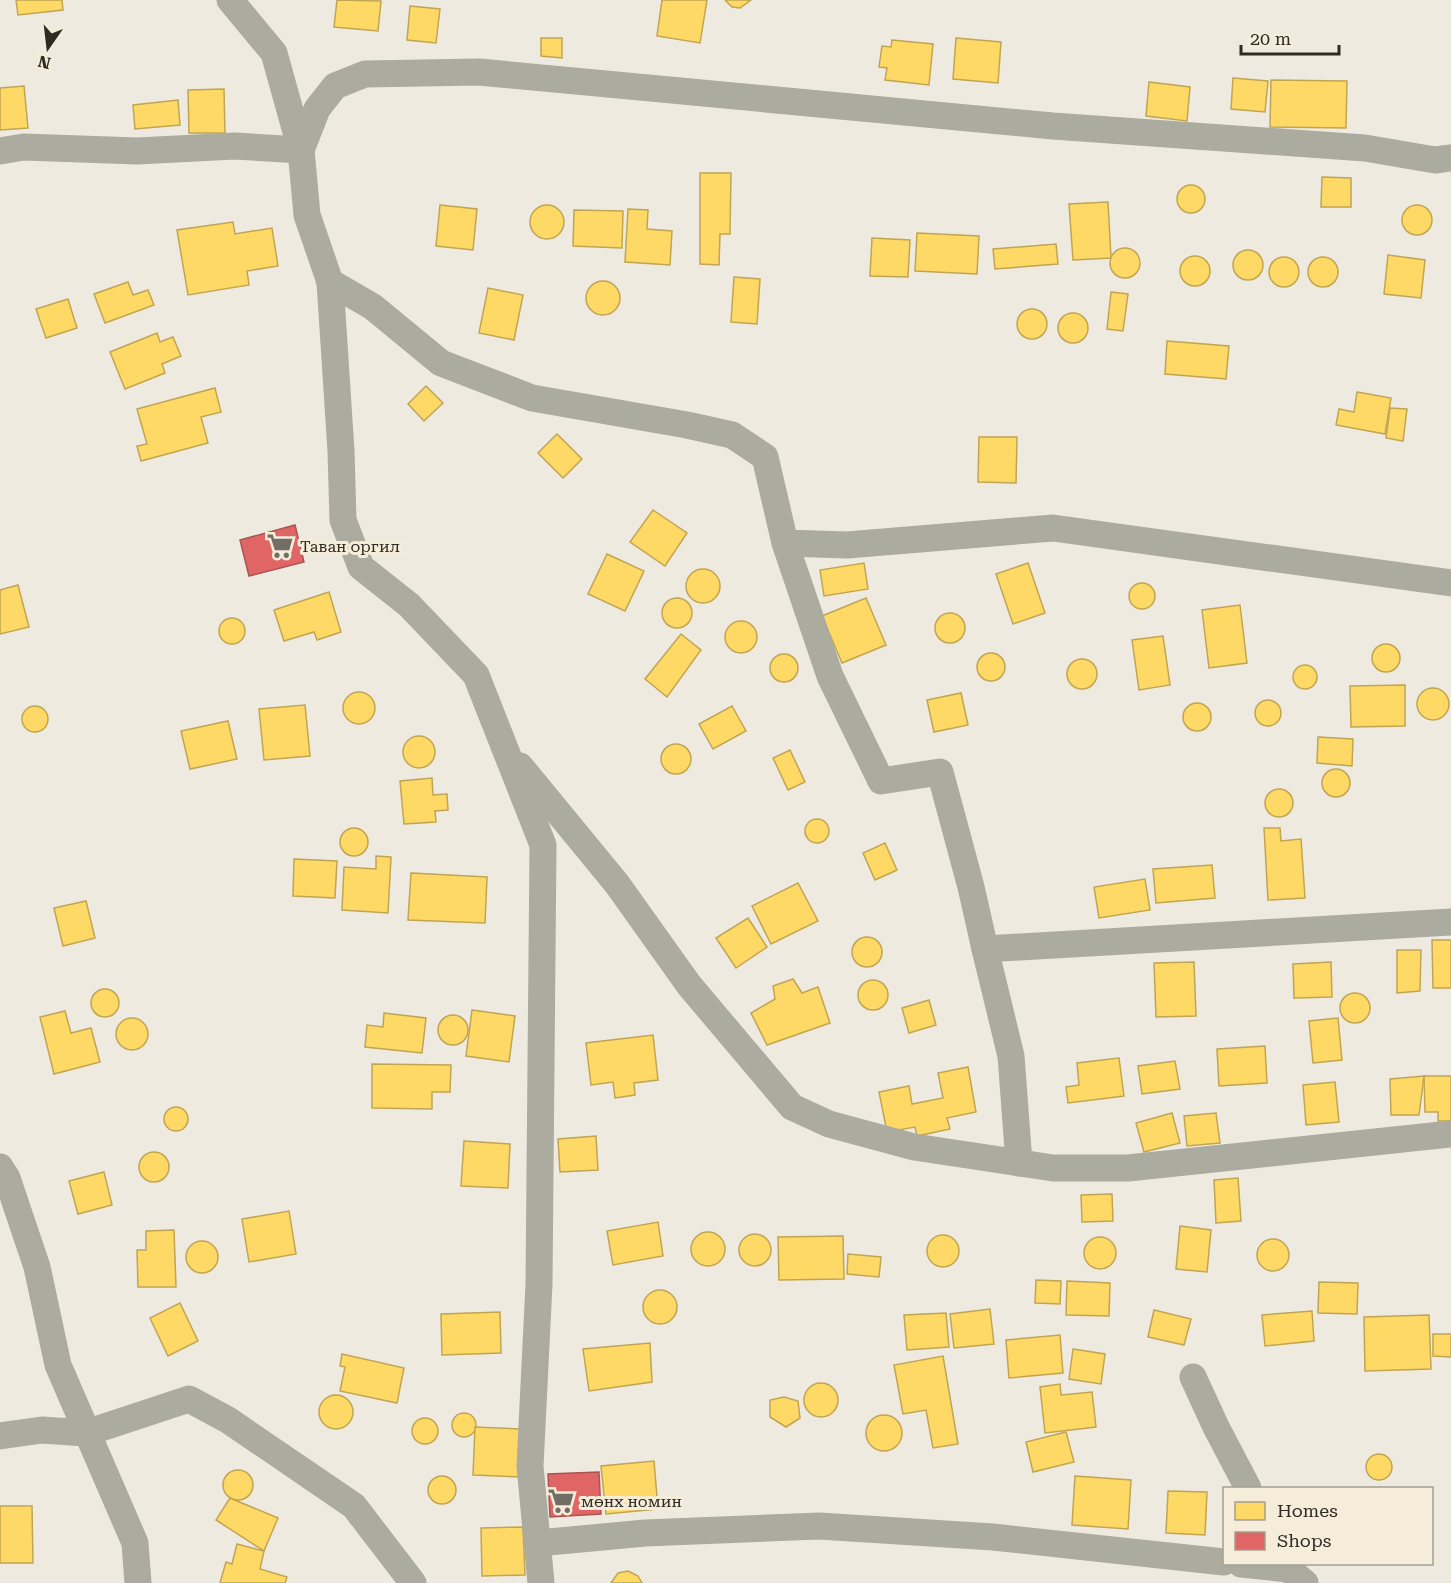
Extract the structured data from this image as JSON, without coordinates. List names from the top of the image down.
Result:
{
  "places": {
    "supermarket": ["Таван оргил", "мөнх номин"]
  },
  "legend": ["Homes", "Shops"],
  "scale_bar": "20 m",
  "north": "bottom"
}
